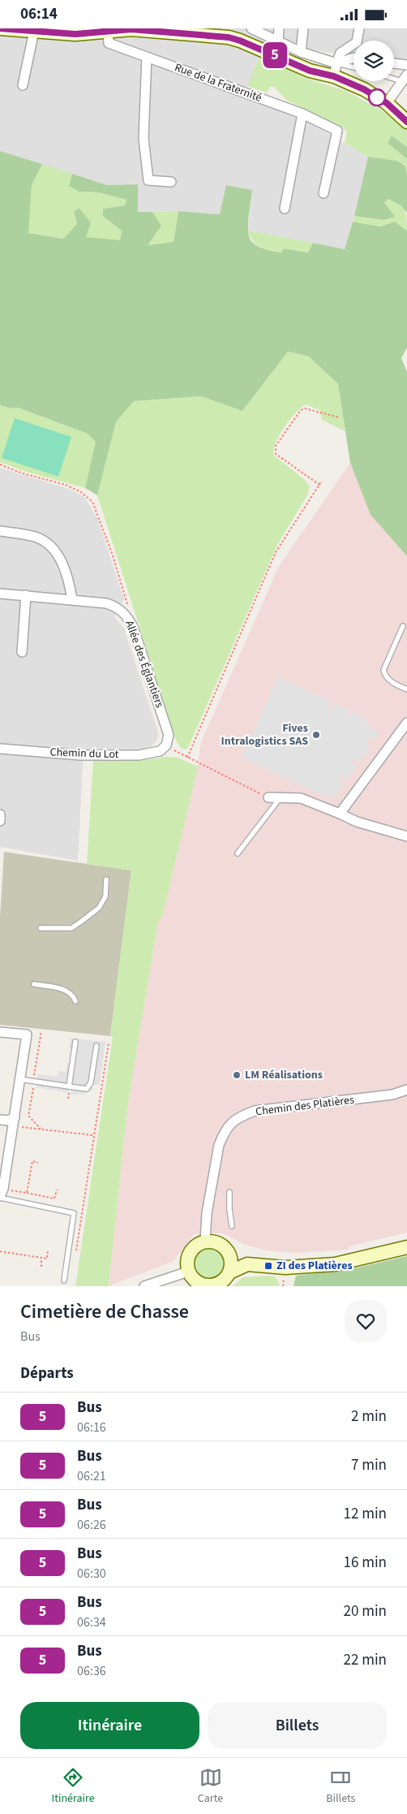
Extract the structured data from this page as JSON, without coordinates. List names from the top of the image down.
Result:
{
  "streets": {
    "street": [
      "Rue de la Fraternité",
      "Allée des Églantiers",
      "Chemin du Lot",
      "Chemin des Platières"
    ]
  },
  "crossings": [
    ["Allée des Églantiers", "Chemin du Lot"]
  ],
  "places": {
    "other": ["Fives Intralogistics SAS", "LM Réalisations"],
    "transit": ["ZI des Platières"]
  },
  "lines": ["bus line 5"],
  "page": {
    "status": "06:14",
    "on_map": "5",
    "heading": [
      ["Cimetière de Chasse", "Bus"],
      "Départs"
    ],
    "list": [
      {
        "mark": "5",
        "name": "Bus",
        "note": "06:16",
        "value": "2 min"
      },
      {
        "mark": "5",
        "name": "Bus",
        "note": "06:21",
        "value": "7 min"
      },
      {
        "mark": "5",
        "name": "Bus",
        "note": "06:26",
        "value": "12 min"
      },
      {
        "mark": "5",
        "name": "Bus",
        "note": "06:30",
        "value": "16 min"
      },
      {
        "mark": "5",
        "name": "Bus",
        "note": "06:34",
        "value": "20 min"
      },
      {
        "mark": "5",
        "name": "Bus",
        "note": "06:36",
        "value": "22 min"
      }
    ],
    "buttons": ["Itinéraire", "Billets"],
    "tabs": ["Itinéraire", "Carte", "Billets"]
  }
}
